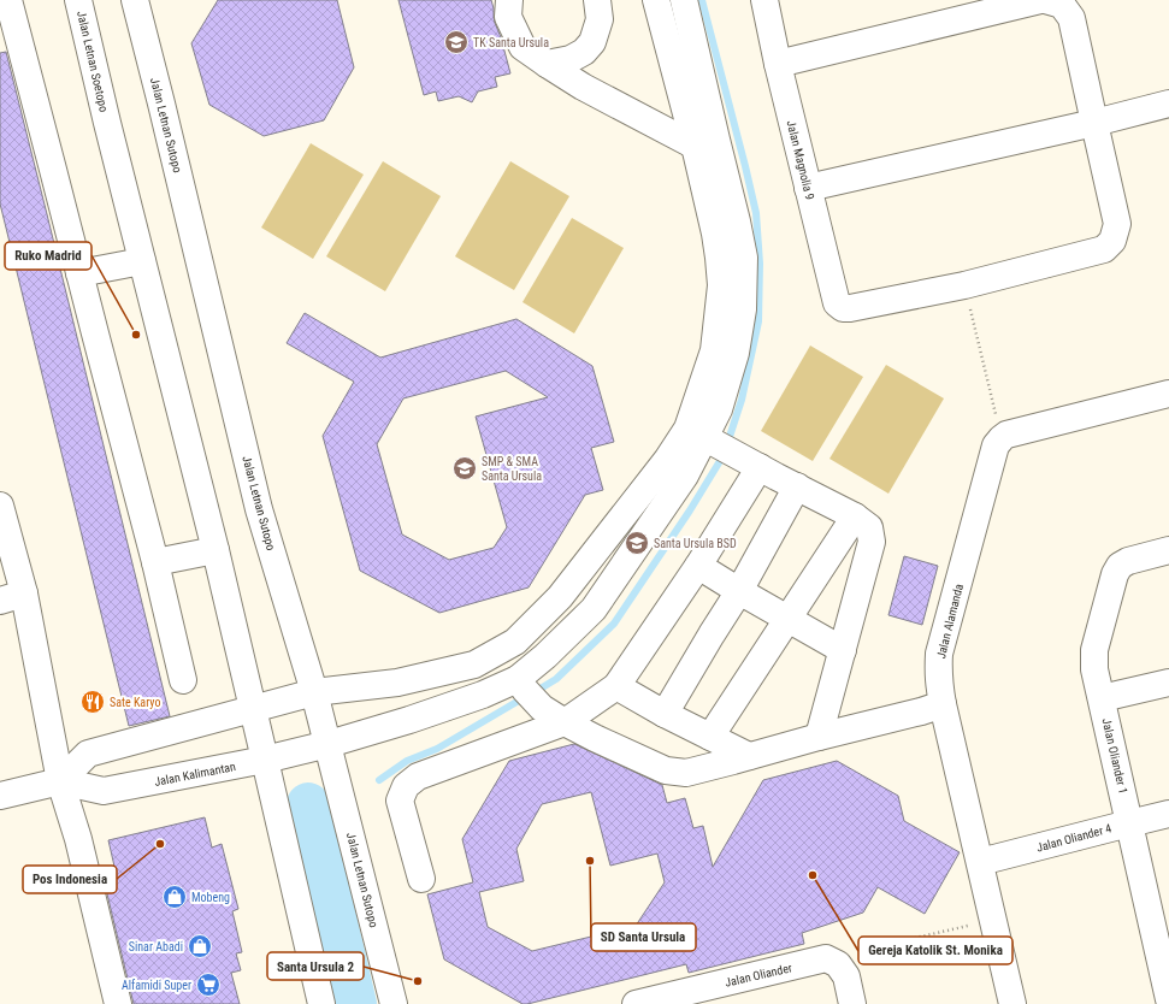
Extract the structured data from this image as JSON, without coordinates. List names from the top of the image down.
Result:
{
  "streets": {
    "street": [
      "Jalan Letnan Soetopo",
      "Jalan Letnan Sutopo",
      "Jalan Magnolia 9",
      "Jalan Alamanda",
      "Jalan Oliander 1",
      "Jalan Kalimantan",
      "Jalan Oliander 4",
      "Jalan Oliander"
    ]
  },
  "crossings": [
    ["Jalan Letnan Sutopo", "Jalan Kalimantan"],
    ["Jalan Alamanda", "Jalan Oliander 4"],
    ["Jalan Oliander 1", "Jalan Oliander 4"]
  ],
  "places": {
    "school or university": ["TK Santa Ursula", "SMP & SMA Santa Ursula", "Santa Ursula BSD"],
    "other": [
      "Ruko Madrid",
      "Pos Indonesia",
      "SD Santa Ursula",
      "Gereja Katolik St. Monika",
      "Santa Ursula 2"
    ],
    "restaurant": ["Sate Karyo"],
    "shop": ["Mobeng", "Sinar Abadi"],
    "supermarket": ["Alfamidi Super"]
  }
}
